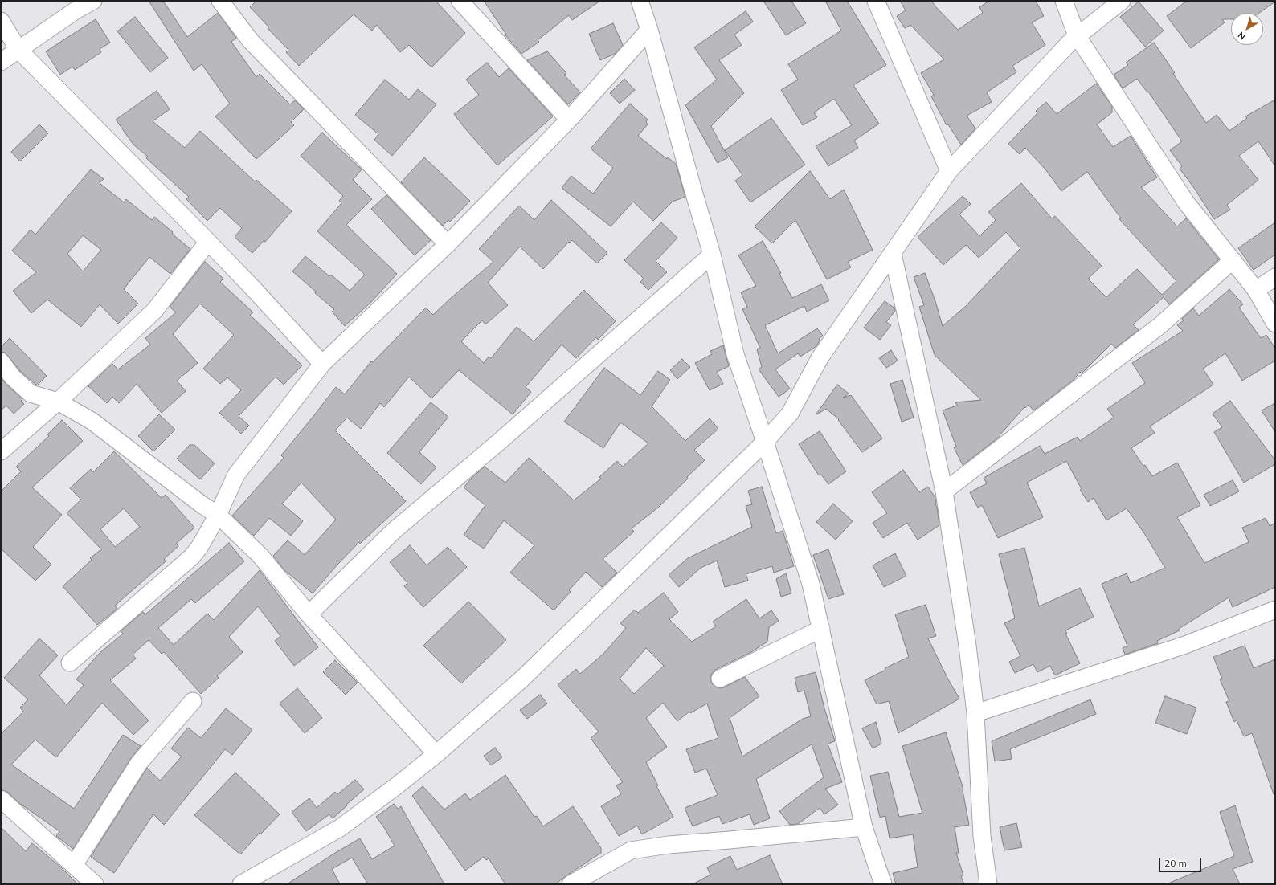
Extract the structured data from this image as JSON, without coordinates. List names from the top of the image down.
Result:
{
  "scale_bar": "20 m",
  "north": "bottom left"
}
